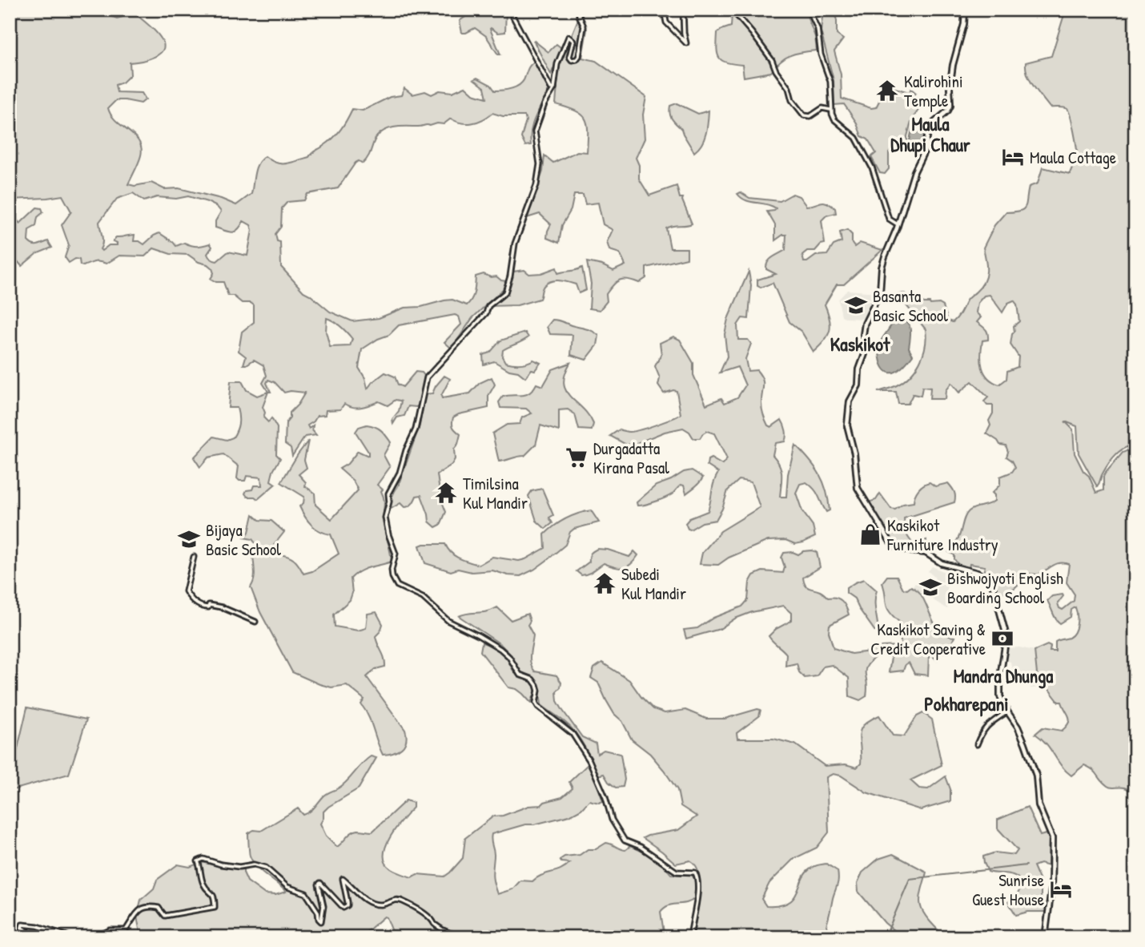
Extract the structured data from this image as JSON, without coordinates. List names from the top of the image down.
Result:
{
  "districts": [
    "Maula Dhupi Chaur",
    "Kaskikot",
    "Mandra Dhunga",
    "Pokharepani"
  ],
  "places": {
    "temple": ["Kalirohini Temple", "Timilsina Kul Mandir", "Subedi Kul Mandir"],
    "hotel": ["Maula Cottage", "Sunrise Guest House"],
    "school or university": ["Basanta Basic School", "Bijaya Basic School", "Bishwojyoti English Boarding School"],
    "supermarket": ["Durgadatta Kirana Pasal"],
    "shop": ["Kaskikot Furniture Industry"],
    "bank": ["Kaskikot Saving & Credit Cooperative"]
  }
}
